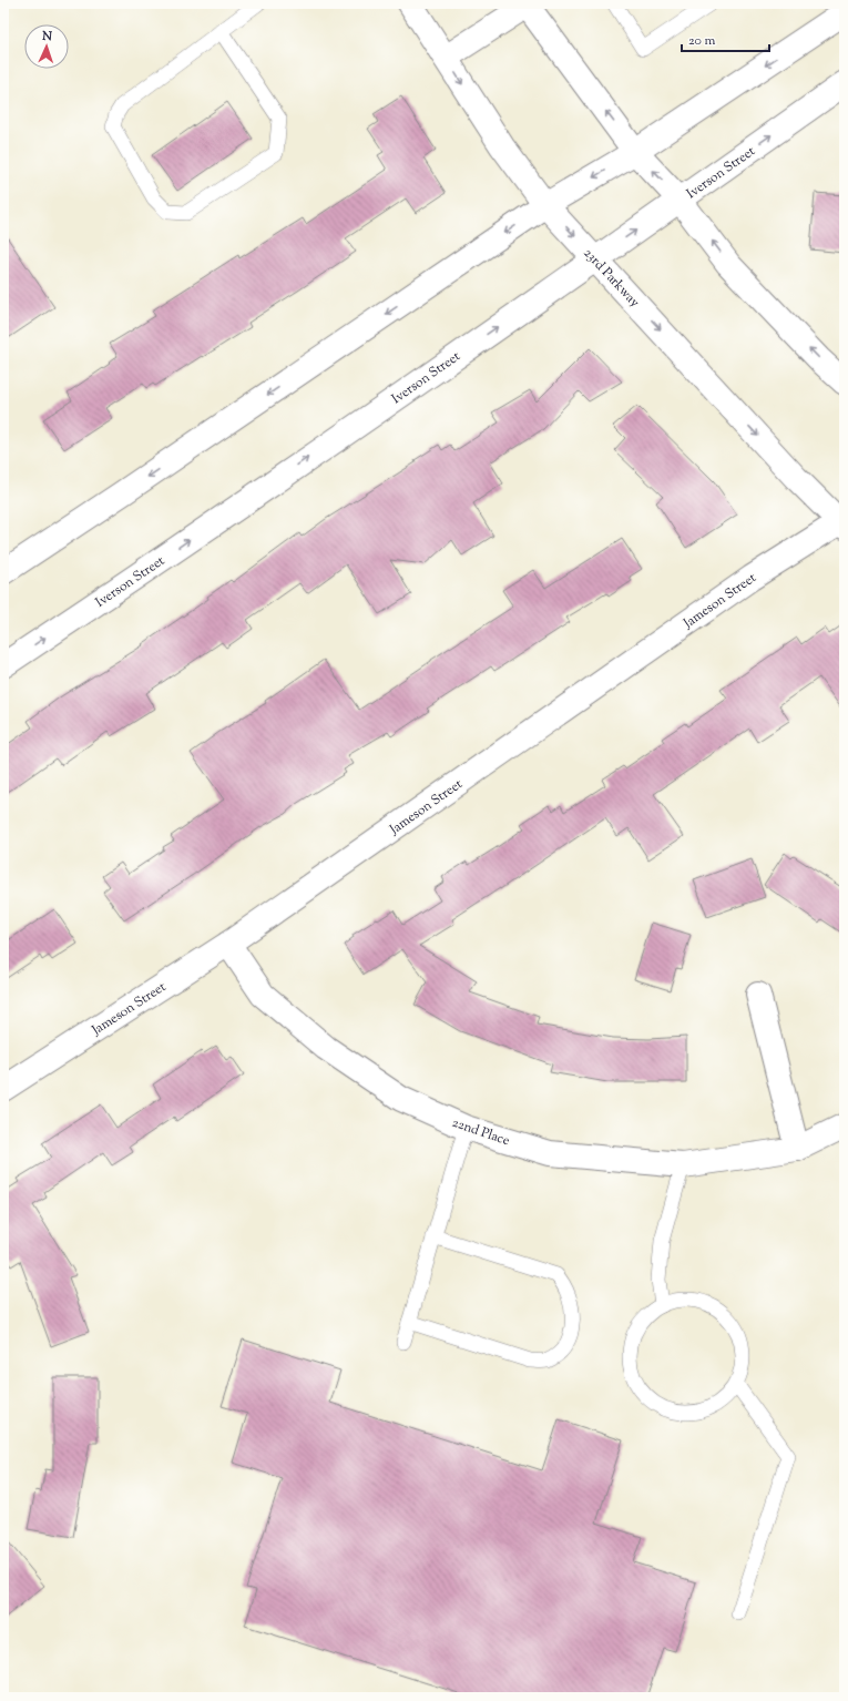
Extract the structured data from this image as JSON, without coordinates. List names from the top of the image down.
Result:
{
  "streets": {
    "street": [
      "Iverson Street",
      "23rd Parkway",
      "Jameson Street",
      "22nd Place"
    ]
  },
  "crossings": [
    ["Iverson Street", "23rd Parkway"],
    ["23rd Parkway", "Jameson Street"],
    ["Jameson Street", "22nd Place"]
  ],
  "scale_bar": "20 m",
  "north": "top"
}
